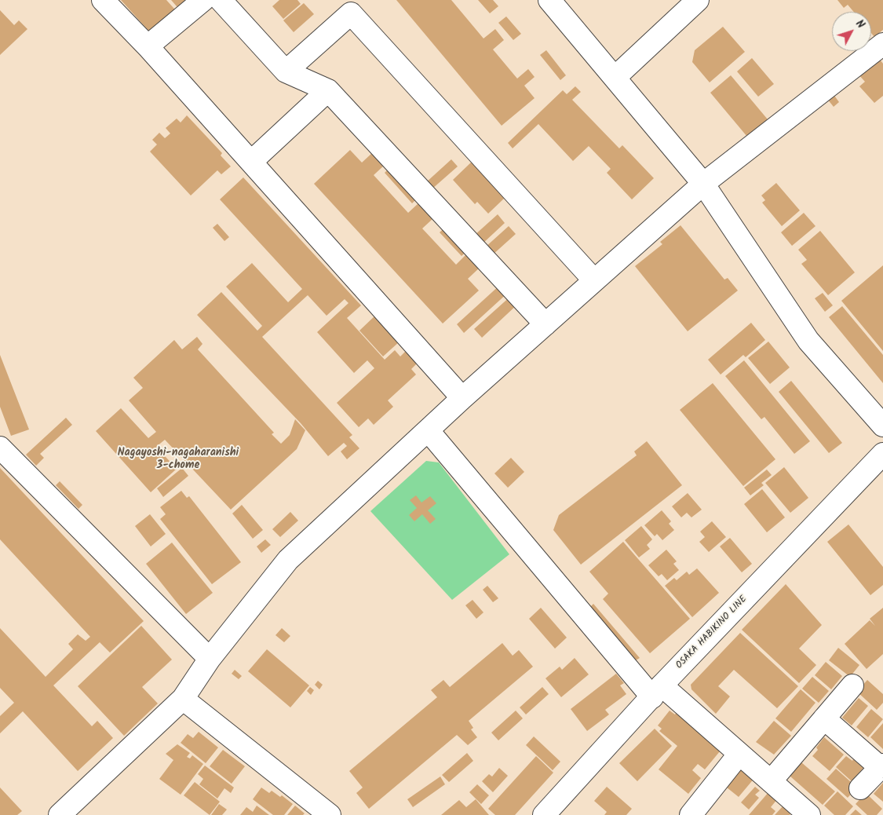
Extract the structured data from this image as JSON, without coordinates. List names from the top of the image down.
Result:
{
  "streets": {
    "street": ["OSAKA HABIKINO LINE"]
  },
  "districts": ["Nagayoshi-nagaharanishi 3-chome"],
  "north": "top right"
}
